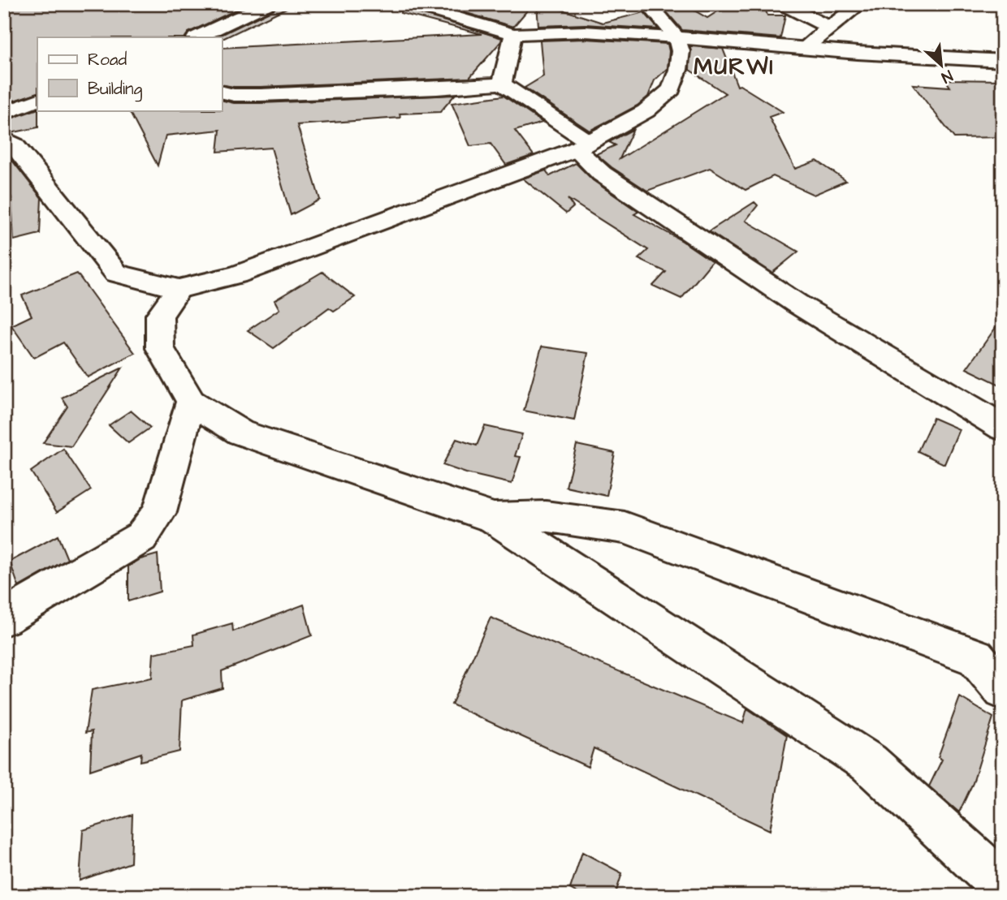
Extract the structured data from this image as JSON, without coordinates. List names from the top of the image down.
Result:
{
  "districts": ["MURWI"],
  "legend": ["Road", "Building"],
  "north": "bottom right"
}
